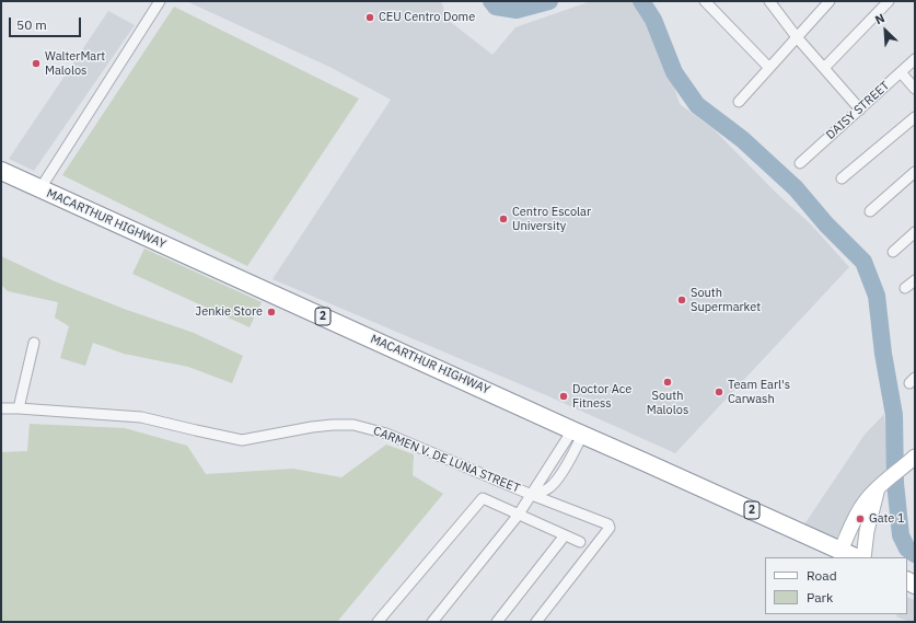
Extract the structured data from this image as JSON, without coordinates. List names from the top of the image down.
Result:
{
  "streets": {
    "highway": ["MACARTHUR HIGHWAY", "2"],
    "street": ["DAISY STREET", "CARMEN V. DE LUNA STREET"]
  },
  "places": [
    "CEU Centro Dome",
    "WalterMart Malolos",
    "Centro Escolar University",
    "South Supermarket",
    "Jenkie Store",
    "South Malolos",
    "Team Earl's Carwash",
    "Doctor Ace Fitness",
    "Gate 1"
  ],
  "legend": ["Road", "Park"],
  "scale_bar": "50 m",
  "north": "top left"
}
